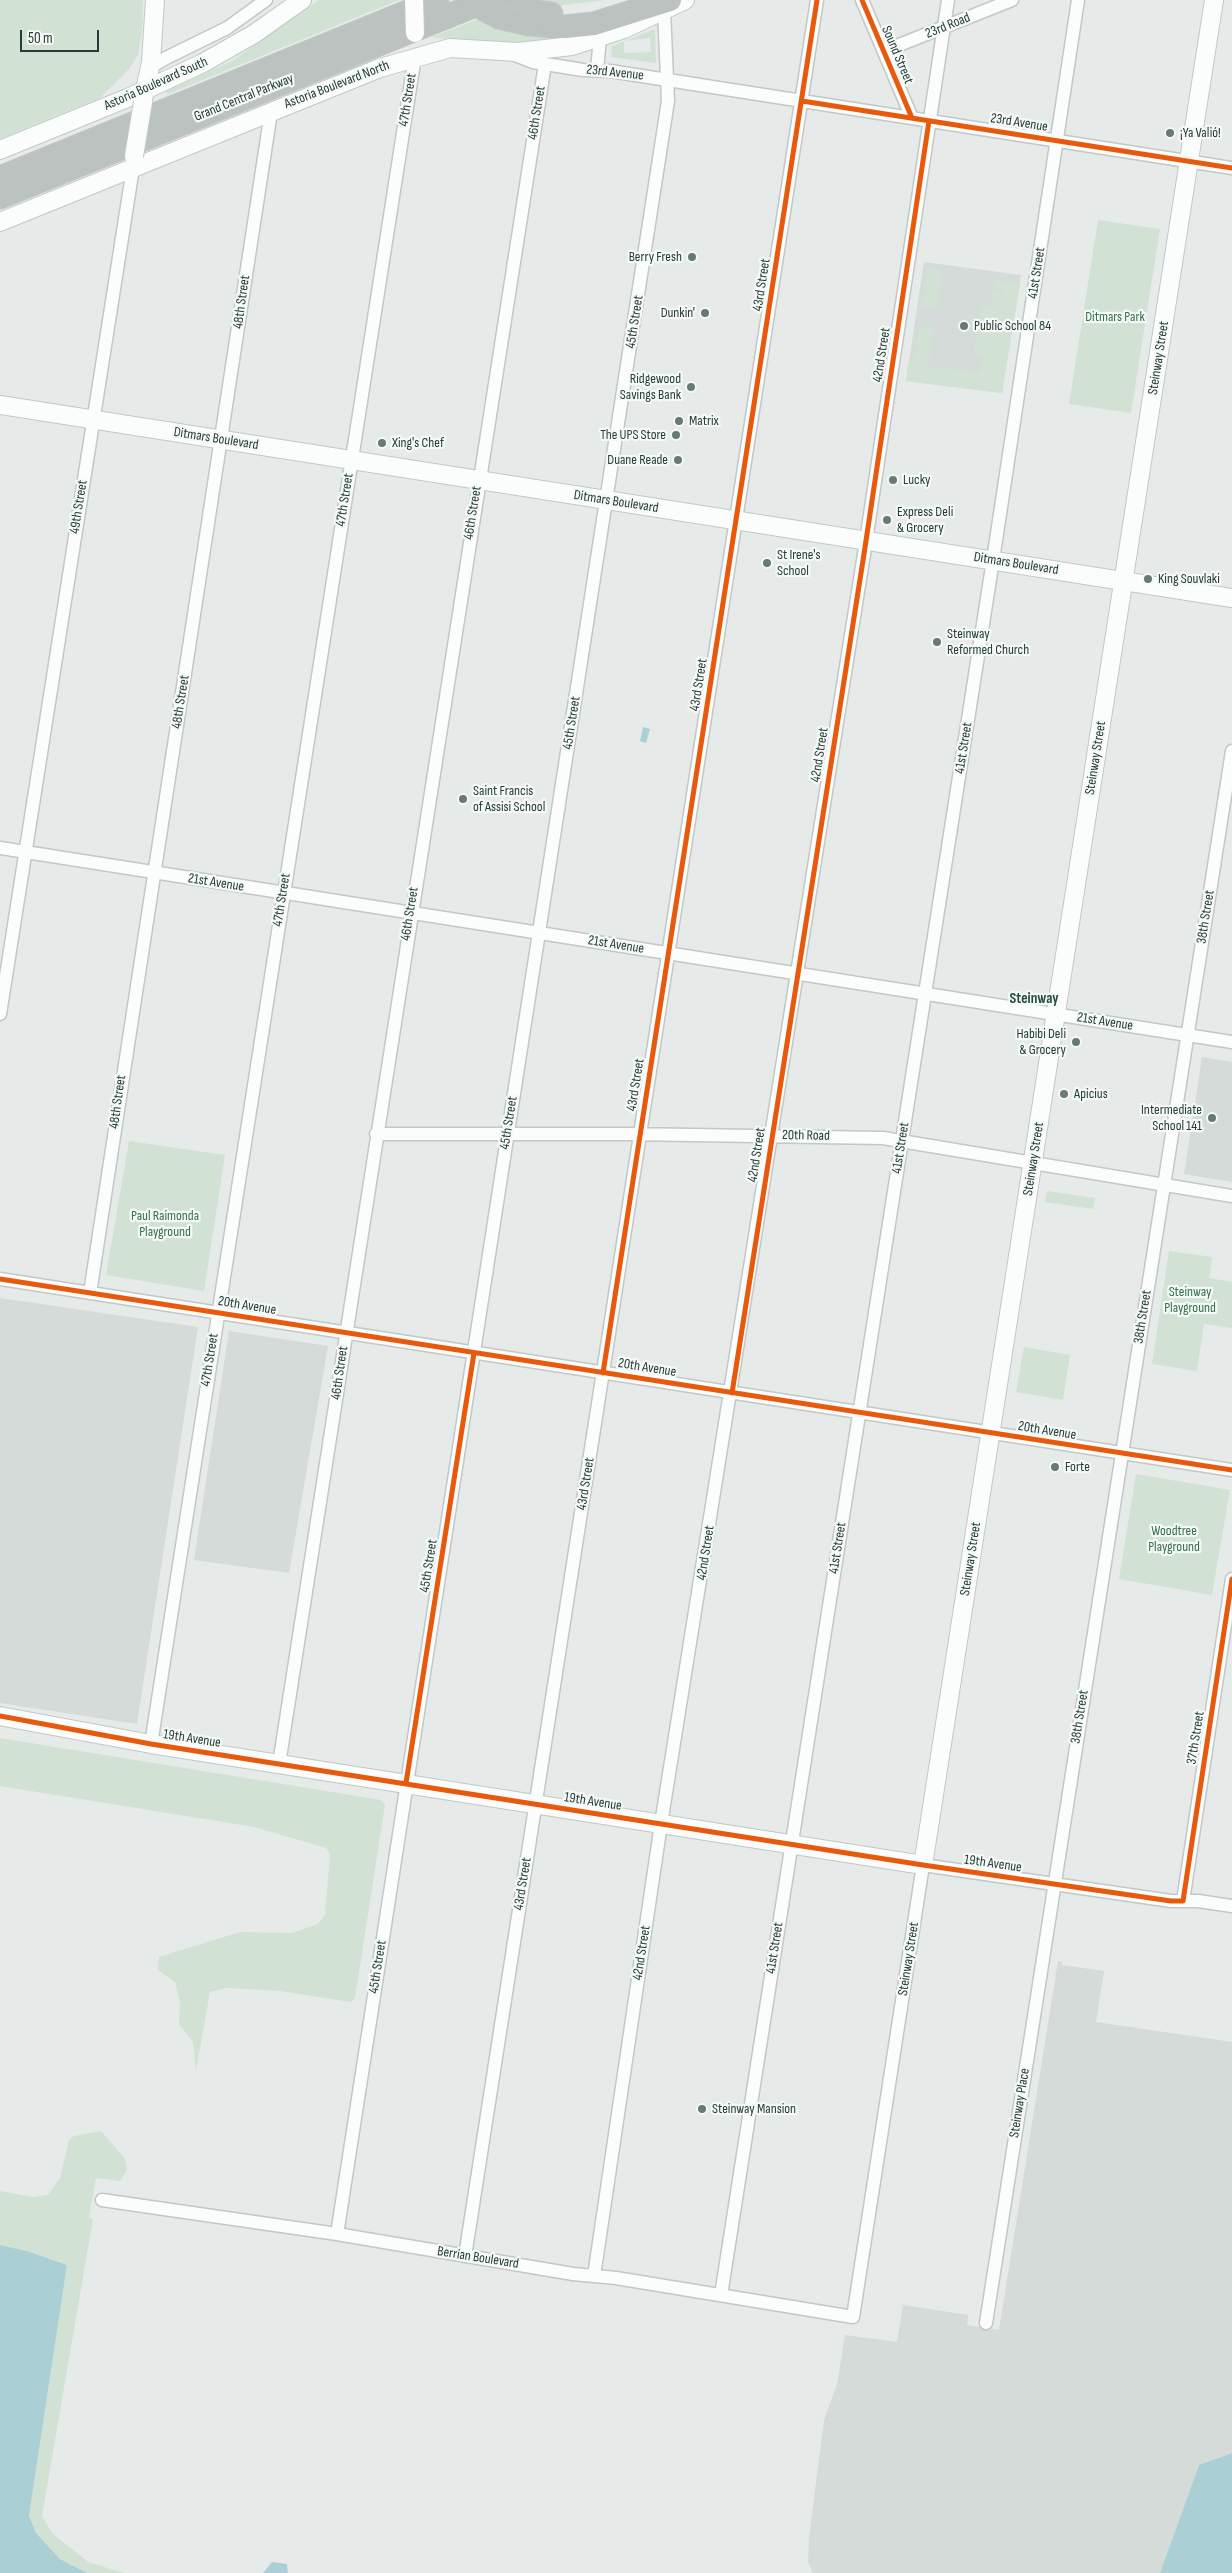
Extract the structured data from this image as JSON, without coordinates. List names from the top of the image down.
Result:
{
  "streets": {
    "highway": ["Grand Central Parkway"],
    "street": [
      "23rd Road",
      "Sound Street",
      "23rd Avenue",
      "Astoria Boulevard South",
      "Astoria Boulevard North",
      "47th Street",
      "46th Street",
      "41st Street",
      "43rd Street",
      "48th Street",
      "45th Street",
      "42nd Street",
      "Steinway Street",
      "Ditmars Boulevard",
      "49th Street",
      "21st Avenue",
      "38th Street",
      "20th Road",
      "20th Avenue",
      "37th Street",
      "19th Avenue",
      "Steinway Place",
      "Berrian Boulevard"
    ]
  },
  "crossings": [
    ["23rd Road", "Sound Street"],
    ["23rd Road", "42nd Street"],
    ["Sound Street", "23rd Avenue"],
    ["23rd Avenue", "Astoria Boulevard North"],
    ["23rd Avenue", "46th Street"],
    ["23rd Avenue", "41st Street"],
    ["23rd Avenue", "43rd Street"],
    ["23rd Avenue", "45th Street"],
    ["23rd Avenue", "42nd Street"],
    ["23rd Avenue", "Steinway Street"],
    ["Astoria Boulevard South", "49th Street"],
    ["Astoria Boulevard North", "47th Street"],
    ["Astoria Boulevard North", "48th Street"],
    ["Astoria Boulevard North", "45th Street"],
    ["Astoria Boulevard North", "49th Street"],
    ["47th Street", "Ditmars Boulevard"],
    ["47th Street", "21st Avenue"],
    ["47th Street", "20th Avenue"],
    ["47th Street", "19th Avenue"],
    ["46th Street", "Ditmars Boulevard"],
    ["46th Street", "21st Avenue"],
    ["46th Street", "20th Road"],
    ["46th Street", "20th Avenue"],
    ["46th Street", "19th Avenue"],
    ["41st Street", "Ditmars Boulevard"],
    ["41st Street", "21st Avenue"],
    ["41st Street", "20th Road"],
    ["41st Street", "20th Avenue"],
    ["41st Street", "19th Avenue"],
    ["41st Street", "Berrian Boulevard"],
    ["43rd Street", "Ditmars Boulevard"],
    ["43rd Street", "21st Avenue"],
    ["43rd Street", "20th Road"],
    ["43rd Street", "20th Avenue"],
    ["43rd Street", "19th Avenue"],
    ["43rd Street", "Berrian Boulevard"],
    ["48th Street", "Ditmars Boulevard"],
    ["48th Street", "21st Avenue"],
    ["48th Street", "20th Avenue"],
    ["45th Street", "Ditmars Boulevard"],
    ["45th Street", "21st Avenue"],
    ["45th Street", "20th Road"],
    ["45th Street", "20th Avenue"],
    ["45th Street", "19th Avenue"],
    ["45th Street", "Berrian Boulevard"],
    ["42nd Street", "Ditmars Boulevard"],
    ["42nd Street", "21st Avenue"],
    ["42nd Street", "20th Road"],
    ["42nd Street", "20th Avenue"],
    ["42nd Street", "19th Avenue"],
    ["42nd Street", "Berrian Boulevard"],
    ["Steinway Street", "Ditmars Boulevard"],
    ["Steinway Street", "21st Avenue"],
    ["Steinway Street", "20th Road"],
    ["Steinway Street", "20th Avenue"],
    ["Steinway Street", "19th Avenue"],
    ["Steinway Street", "Berrian Boulevard"],
    ["Ditmars Boulevard", "49th Street"],
    ["49th Street", "21st Avenue"],
    ["21st Avenue", "38th Street"],
    ["38th Street", "20th Road"],
    ["38th Street", "20th Avenue"],
    ["38th Street", "19th Avenue"],
    ["38th Street", "Steinway Place"],
    ["37th Street", "19th Avenue"],
    ["19th Avenue", "Steinway Place"]
  ],
  "districts": ["Steinway"],
  "parks": [
    "Ditmars Park",
    "Paul Raimonda Playground",
    "Steinway Playground",
    "Woodtree Playground"
  ],
  "places": [
    "¡Ya Valió!",
    "Berry Fresh",
    "Dunkin'",
    "Public School 84",
    "Ridgewood Savings Bank",
    "Matrix",
    "The UPS Store",
    "Xing's Chef",
    "Duane Reade",
    "Lucky",
    "Express Deli & Grocery",
    "St Irene's School",
    "King Souvlaki",
    "Steinway Reformed Church",
    "Saint Francis of Assisi School",
    "Habibi Deli & Grocery",
    "Apicius",
    "Intermediate School 141",
    "Forte",
    "Steinway Mansion"
  ],
  "scale_bar": "50 m"
}
